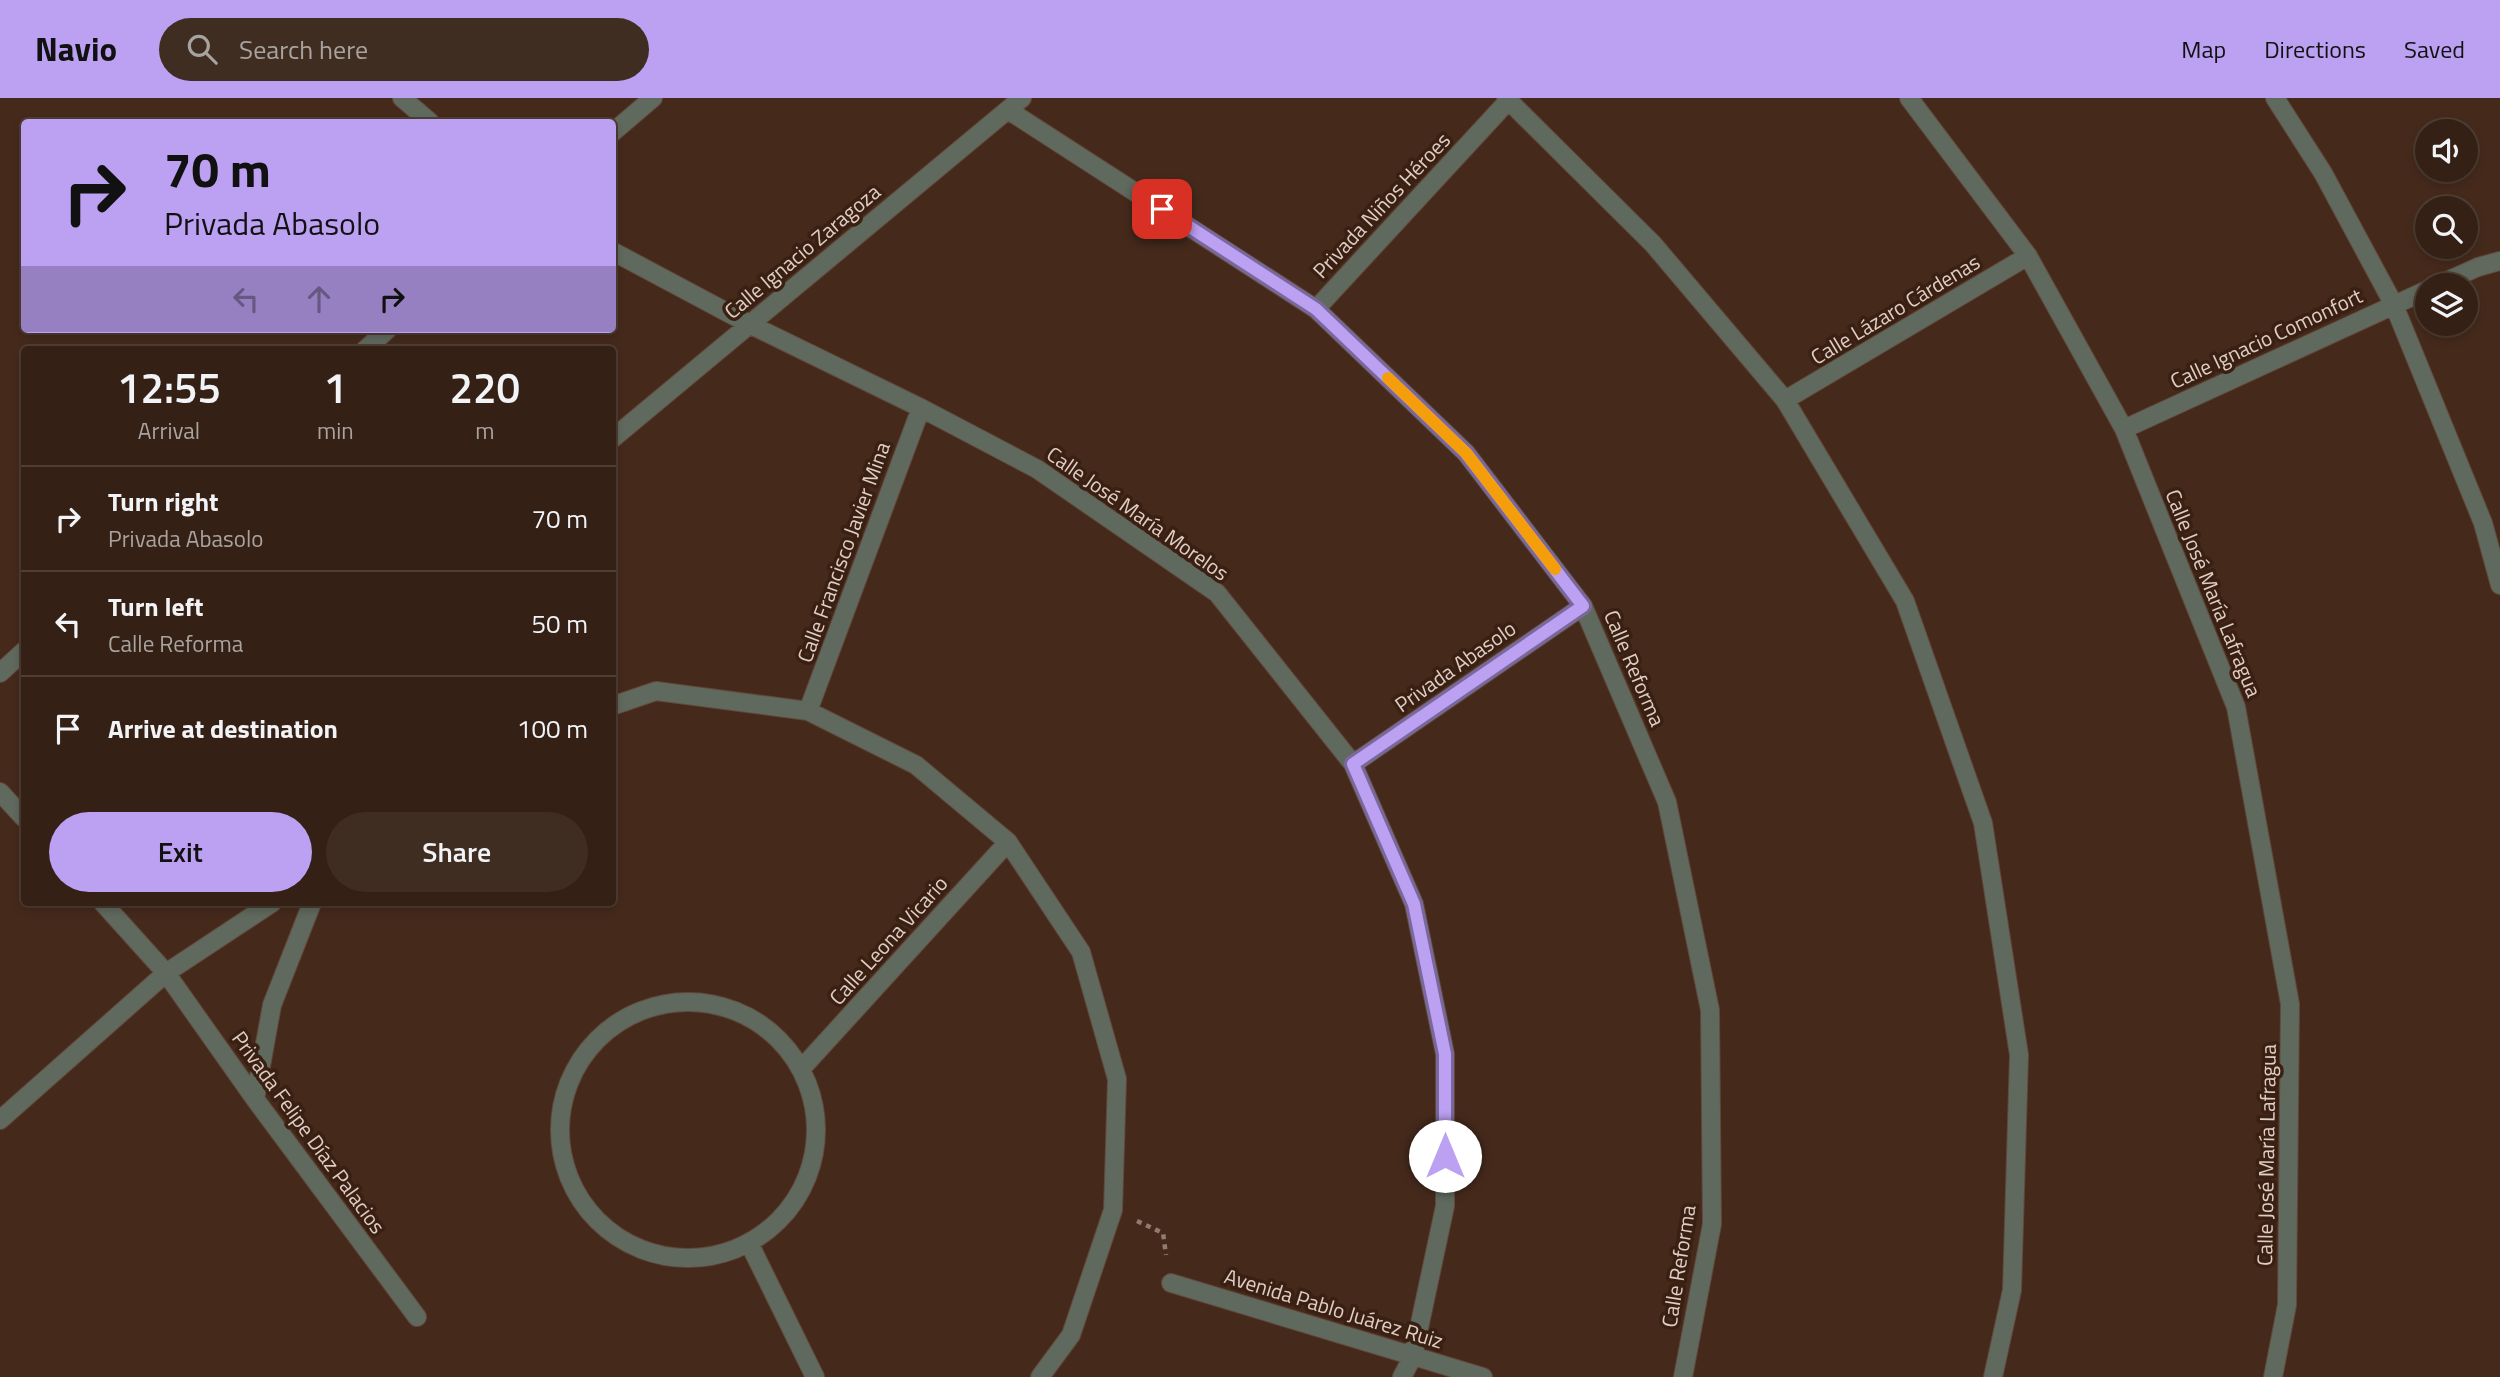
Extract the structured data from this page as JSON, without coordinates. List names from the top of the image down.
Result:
{
  "streets": {
    "street": [
      "Privada Niños Héroes",
      "Calle Ignacio Zaragoza",
      "Calle Lázaro Cárdenas",
      "Calle Ignacio Comonfort",
      "Calle José María Morelos",
      "Calle Francisco Javier Mina",
      "Calle José María Lafragua",
      "Privada Abasolo",
      "Calle Reforma",
      "Calle Leona Vicario",
      "Privada Felipe Díaz Palacios",
      "Avenida Pablo Juárez Ruiz"
    ]
  },
  "crossings": [
    ["Privada Niños Héroes", "Calle Reforma"],
    ["Calle Ignacio Zaragoza", "Calle José María Morelos"],
    ["Calle Ignacio Zaragoza", "Calle Reforma"],
    ["Calle Lázaro Cárdenas", "Calle José María Lafragua"],
    ["Calle Ignacio Comonfort", "Calle José María Lafragua"],
    ["Calle José María Morelos", "Calle Francisco Javier Mina"],
    ["Calle José María Morelos", "Privada Abasolo"],
    ["Calle José María Morelos", "Avenida Pablo Juárez Ruiz"],
    ["Privada Abasolo", "Calle Reforma"]
  ],
  "page": {
    "header": "Navio",
    "search": "Search here",
    "nav": ["Map", "Directions", "Saved"],
    "turn": ["70 m", "Privada Abasolo"],
    "eta": [
      "12:55",
      "Arrival",
      "1",
      "min",
      "220",
      "m"
    ],
    "list": [
      {
        "name": "Turn right",
        "note": "Privada Abasolo",
        "value": "70 m"
      },
      {
        "name": "Turn left",
        "note": "Calle Reforma",
        "value": "50 m"
      },
      {
        "name": "Arrive at destination",
        "value": "100 m"
      }
    ],
    "buttons": ["Exit", "Share"]
  }
}
